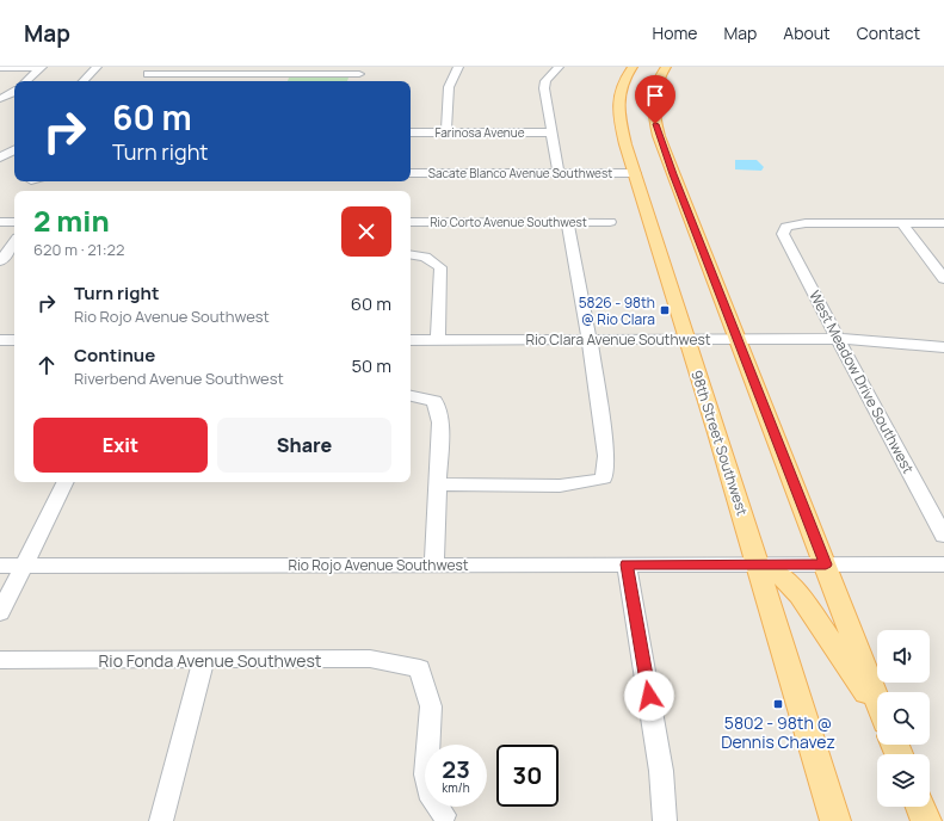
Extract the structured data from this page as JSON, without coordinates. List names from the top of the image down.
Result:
{
  "streets": {
    "main road": ["98th Street Southwest"],
    "street": [
      "Farinosa Avenue",
      "Sacate Blanco Avenue Southwest",
      "Rio Corto Avenue Southwest",
      "Rio Clara Avenue Southwest",
      "West Meadow Drive Southwest",
      "Rio Rojo Avenue Southwest",
      "Rio Fonda Avenue Southwest"
    ]
  },
  "crossings": [
    ["Sacate Blanco Avenue Southwest", "98th Street Southwest"],
    ["Rio Clara Avenue Southwest", "West Meadow Drive Southwest"],
    ["Rio Clara Avenue Southwest", "98th Street Southwest"],
    ["98th Street Southwest", "Rio Rojo Avenue Southwest"]
  ],
  "places": {
    "transit": ["5826 - 98th @ Rio Clara", "5802 - 98th @ Dennis Chavez"]
  },
  "page": {
    "header": "Map",
    "nav": [
      "Home",
      "Map",
      "About",
      "Contact"
    ],
    "turn": ["60 m", "Turn right"],
    "heading": ["2 min", "620 m · 21:22"],
    "list": [
      {
        "name": "Turn right",
        "note": "Rio Rojo Avenue Southwest",
        "value": "60 m"
      },
      {
        "name": "Continue",
        "note": "Riverbend Avenue Southwest",
        "value": "50 m"
      }
    ],
    "buttons": ["Exit", "Share"],
    "speed": "23 km/h",
    "limit": "30"
  }
}
